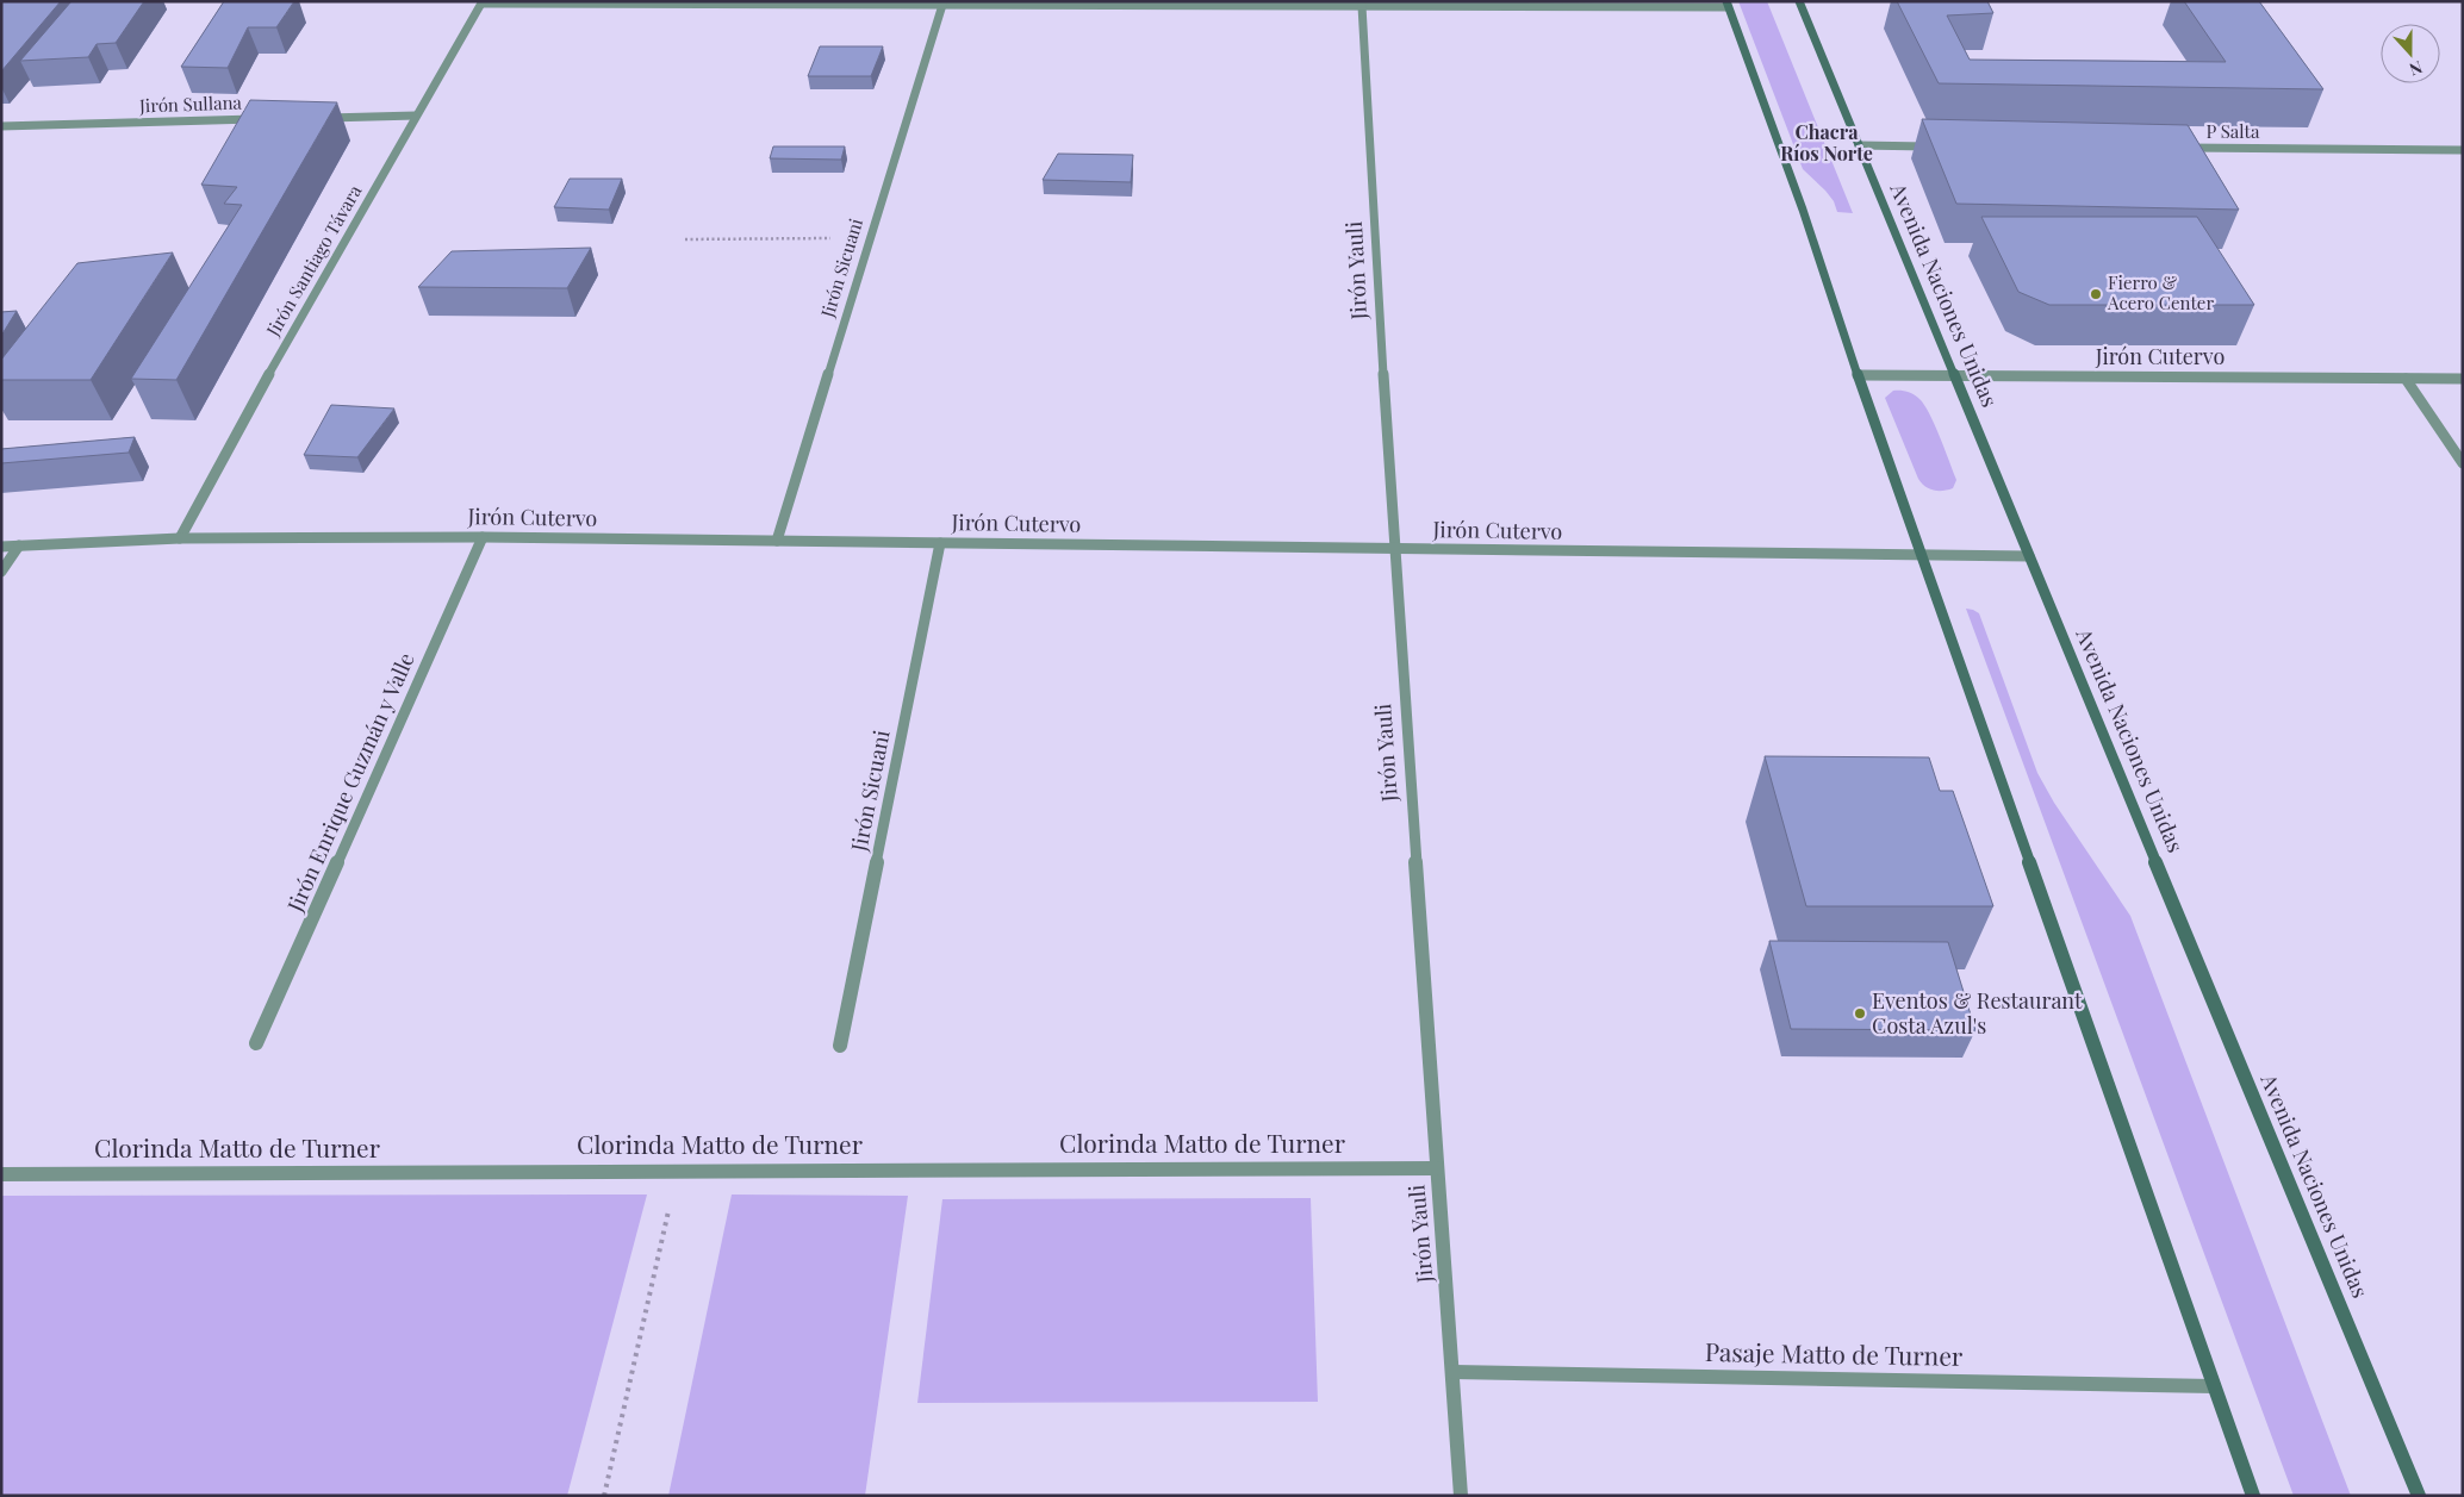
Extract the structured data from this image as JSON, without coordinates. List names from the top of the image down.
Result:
{
  "streets": {
    "main road": ["Avenida Naciones Unidas"],
    "street": [
      "Jirón Sullana",
      "P Salta",
      "Jirón Santiago Távara",
      "Jirón Sicuani",
      "Jirón Yauli",
      "Jirón Cutervo",
      "Jirón Enrique Guzmán y Valle",
      "Clorinda Matto de Turner",
      "Pasaje Matto de Turner"
    ]
  },
  "crossings": [
    ["Jirón Santiago Távara", "Jirón Cutervo"],
    ["Jirón Sicuani", "Jirón Cutervo"],
    ["Jirón Yauli", "Jirón Cutervo"],
    ["Jirón Yauli", "Clorinda Matto de Turner"],
    ["Jirón Yauli", "Pasaje Matto de Turner"],
    ["Avenida Naciones Unidas", "Jirón Cutervo"],
    ["Jirón Cutervo", "Jirón Enrique Guzmán y Valle"]
  ],
  "districts": ["Chacra Ríos Norte"],
  "places": ["Fierro & Acero Center", "Eventos & Restaurant Costa Azul's"],
  "north": "bottom"
}
